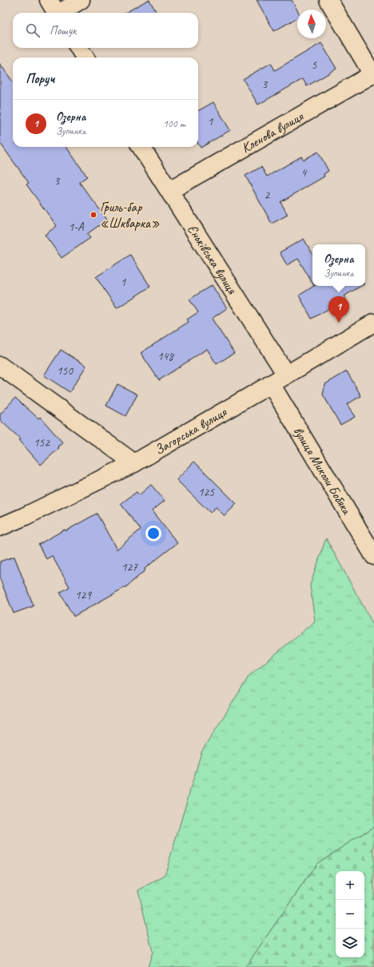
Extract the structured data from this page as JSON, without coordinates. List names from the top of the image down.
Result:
{
  "streets": {
    "street": [
      "Кленова вулиця",
      "Єньківська вулиця",
      "Загорська вулиця",
      "вулиця Миколи Бобяка"
    ]
  },
  "crossings": [
    ["Кленова вулиця", "Єньківська вулиця"],
    ["Єньківська вулиця", "Загорська вулиця"],
    ["Загорська вулиця", "вулиця Миколи Бобяка"]
  ],
  "places": ["Гриль-бар «Шкварка»"],
  "house_numbers": [
    "5",
    "3",
    "1",
    "4",
    "3",
    "2",
    "1-А",
    "1",
    "148",
    "150",
    "152",
    "125",
    "127",
    "129"
  ],
  "north": "top",
  "page": {
    "search": "Пошук",
    "heading": "Поруч",
    "list": [
      {
        "mark": "1",
        "name": "Озерна",
        "note": "Зупинка",
        "value": "100 m"
      }
    ],
    "popup": ["Озерна", "Зупинка"],
    "pins": "1",
    "map_buttons": ["+", "−"]
  }
}
